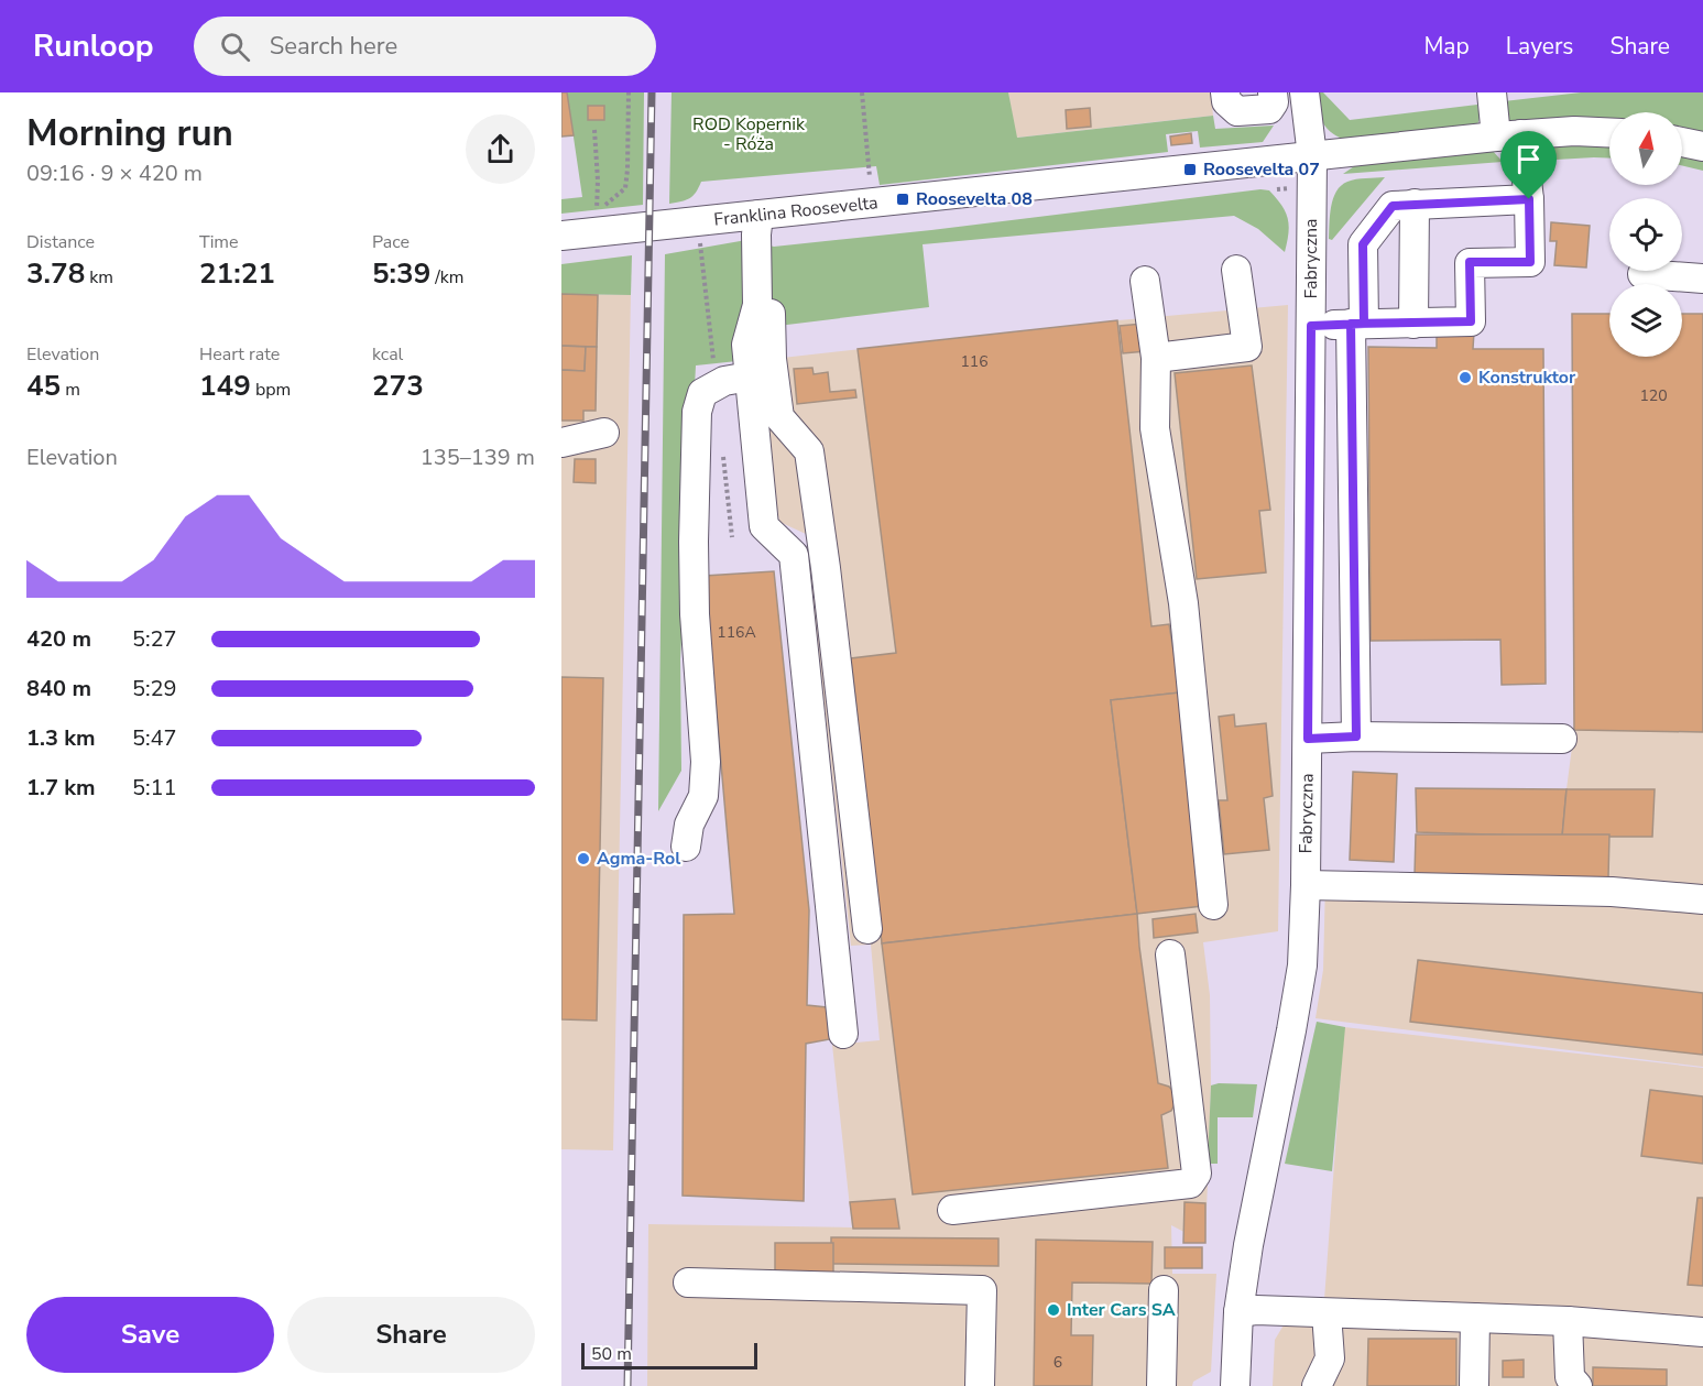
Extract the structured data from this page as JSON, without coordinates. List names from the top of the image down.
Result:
{
  "streets": {
    "street": ["Franklina Roosevelta", "Fabryczna"]
  },
  "crossings": [
    ["Franklina Roosevelta", "Fabryczna"]
  ],
  "parks": ["ROD Kopernik - Róża"],
  "places": {
    "transit": ["Roosevelta 07", "Roosevelta 08"],
    "other": ["Konstruktor", "Agma-Rol", "Inter Cars SA"]
  },
  "house_numbers": [
    "116",
    "120",
    "116A",
    "6"
  ],
  "scale_bar": "50 m",
  "north": "top",
  "page": {
    "header": "Runloop",
    "search": "Search here",
    "nav": ["Map", "Layers", "Share"],
    "heading": ["Morning run", "09:16 · 9 × 420 m"],
    "stats": [
      ["Distance", "3.78 km"],
      ["Time", "21:21"],
      ["Pace", "5:39 /km"],
      ["Elevation", "45 m"],
      ["Heart rate", "149 bpm"],
      ["kcal", "273"]
    ],
    "chart": ["Elevation", "135–139 m"],
    "list": [
      {
        "name": "420 m",
        "note": "5:27"
      },
      {
        "name": "840 m",
        "note": "5:29"
      },
      {
        "name": "1.3 km",
        "note": "5:47"
      },
      {
        "name": "1.7 km",
        "note": "5:11"
      }
    ],
    "buttons": ["Save", "Share"],
    "scale": "50 m"
  }
}
